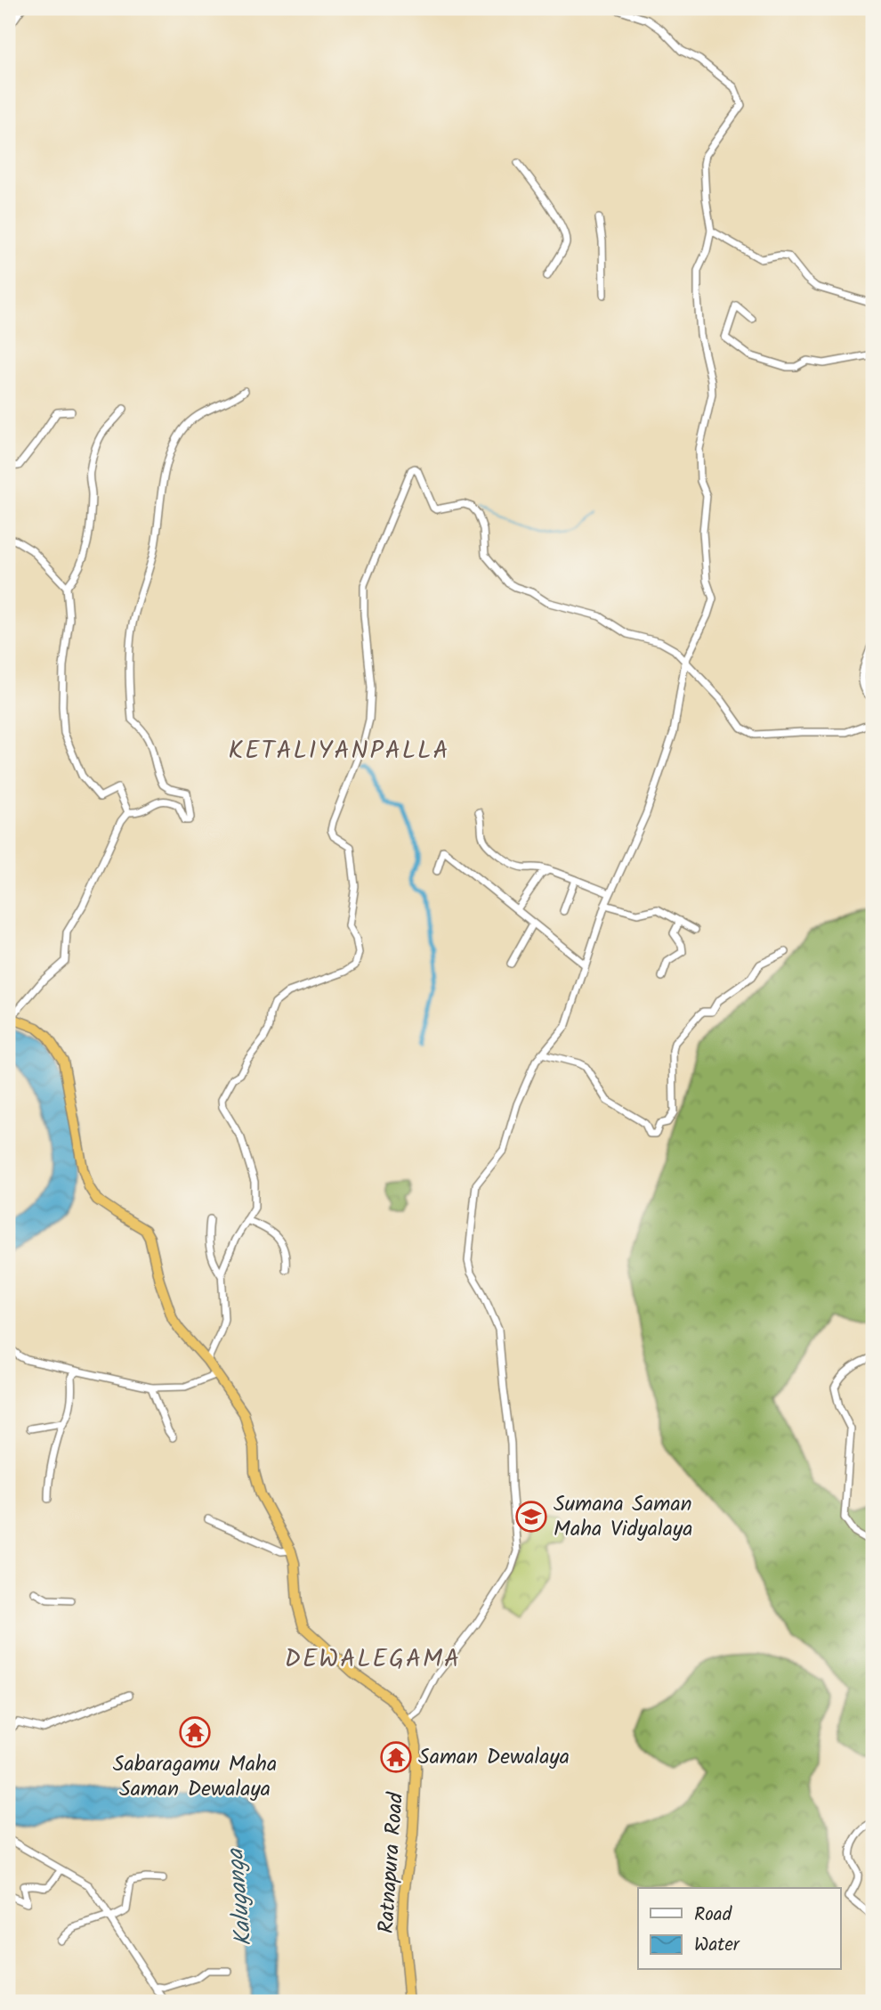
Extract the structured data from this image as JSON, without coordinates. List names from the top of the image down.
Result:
{
  "streets": {
    "highway": ["Ratnapura Road"]
  },
  "districts": ["KETALIYANPALLA", "DEWALEGAMA"],
  "water": ["Kaluganga"],
  "places": {
    "school or university": ["Sumana Saman Maha Vidyalaya"],
    "temple": ["Sabaragamu Maha Saman Dewalaya", "Saman Dewalaya"]
  },
  "legend": ["Road", "Water"]
}
